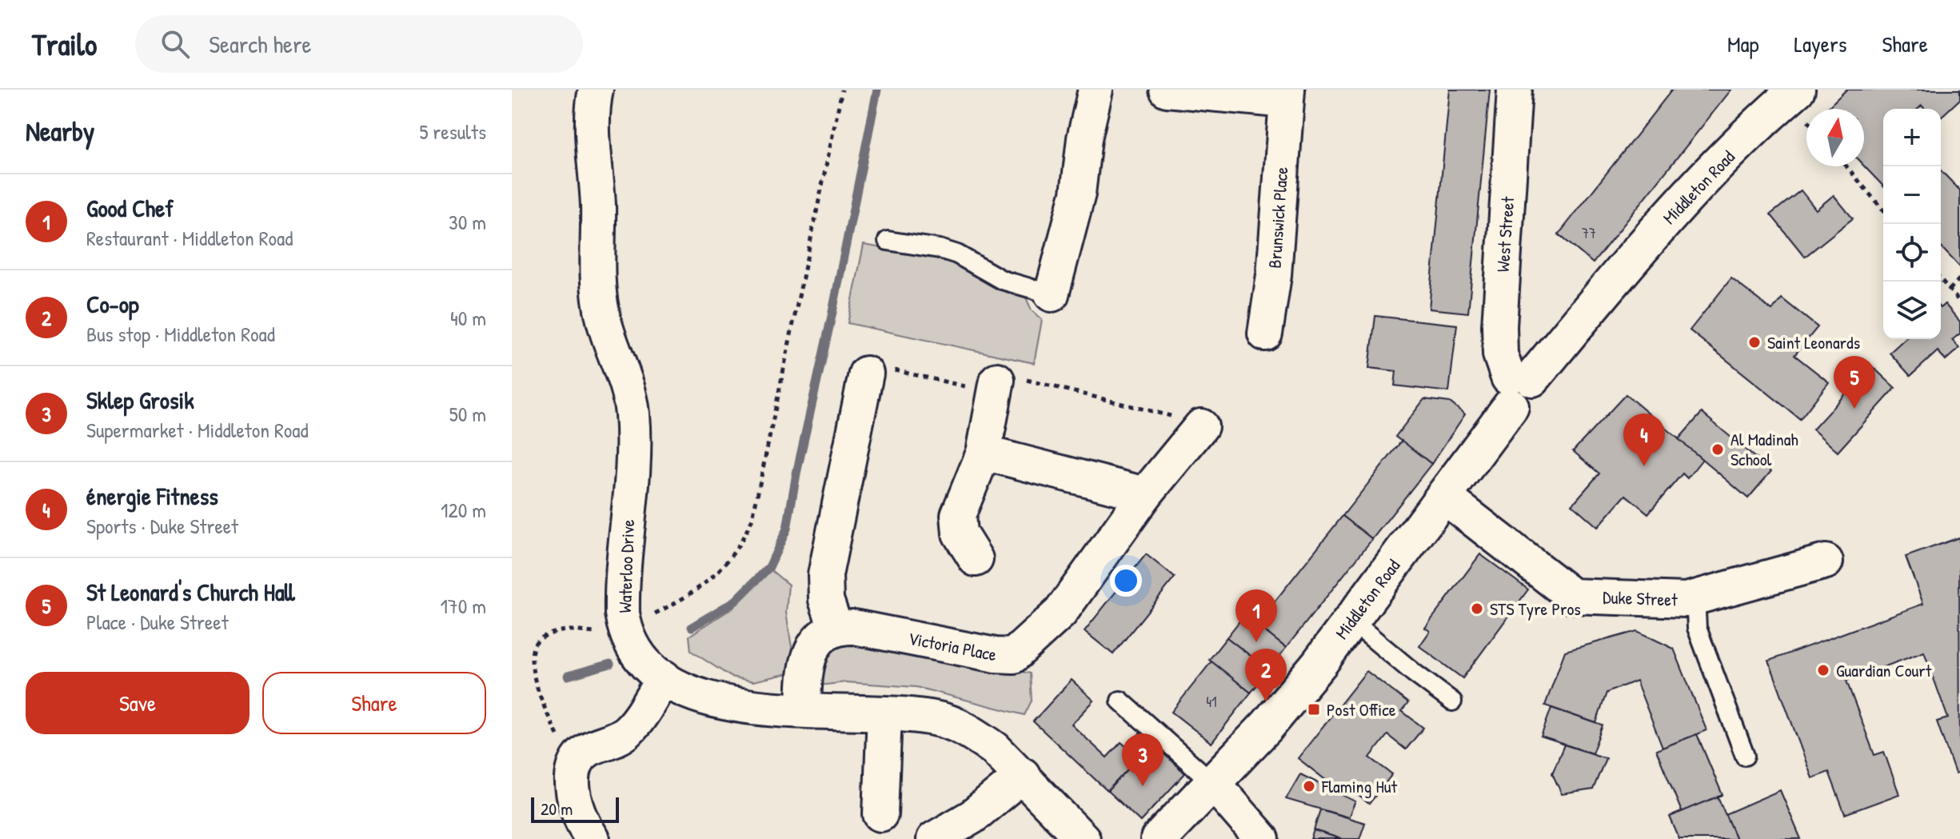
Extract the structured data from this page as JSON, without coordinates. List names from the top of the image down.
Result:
{
  "streets": {
    "street": [
      "Middleton Road",
      "Brunswick Place",
      "West Street",
      "Waterloo Drive",
      "Duke Street",
      "Victoria Place"
    ]
  },
  "crossings": [
    ["Middleton Road", "West Street"],
    ["Middleton Road", "Duke Street"]
  ],
  "places": {
    "other": [
      "Saint Leonards",
      "Al Madinah School",
      "STS Tyre Pros",
      "Guardian Court",
      "Flaming Hut"
    ],
    "transit": ["Post Office"]
  },
  "house_numbers": ["77", "41"],
  "scale_bar": "20 m",
  "north": "top",
  "page": {
    "header": "Trailo",
    "search": "Search here",
    "nav": ["Map", "Layers", "Share"],
    "heading": ["Nearby", "5 results"],
    "map_buttons": ["+", "−"],
    "list": [
      {
        "mark": "1",
        "name": "Good Chef",
        "note": "Restaurant · Middleton Road",
        "value": "30 m"
      },
      {
        "mark": "2",
        "name": "Co-op",
        "note": "Bus stop · Middleton Road",
        "value": "40 m"
      },
      {
        "mark": "3",
        "name": "Sklep Grosik",
        "note": "Supermarket · Middleton Road",
        "value": "50 m"
      },
      {
        "mark": "4",
        "name": "énergie Fitness",
        "note": "Sports · Duke Street",
        "value": "120 m"
      },
      {
        "mark": "5",
        "name": "St Leonard's Church Hall",
        "note": "Place · Duke Street",
        "value": "170 m"
      }
    ],
    "pins": [
      "5",
      "4",
      "1",
      "2",
      "3"
    ],
    "buttons": ["Save", "Share"],
    "scale": "20 m"
  }
}
